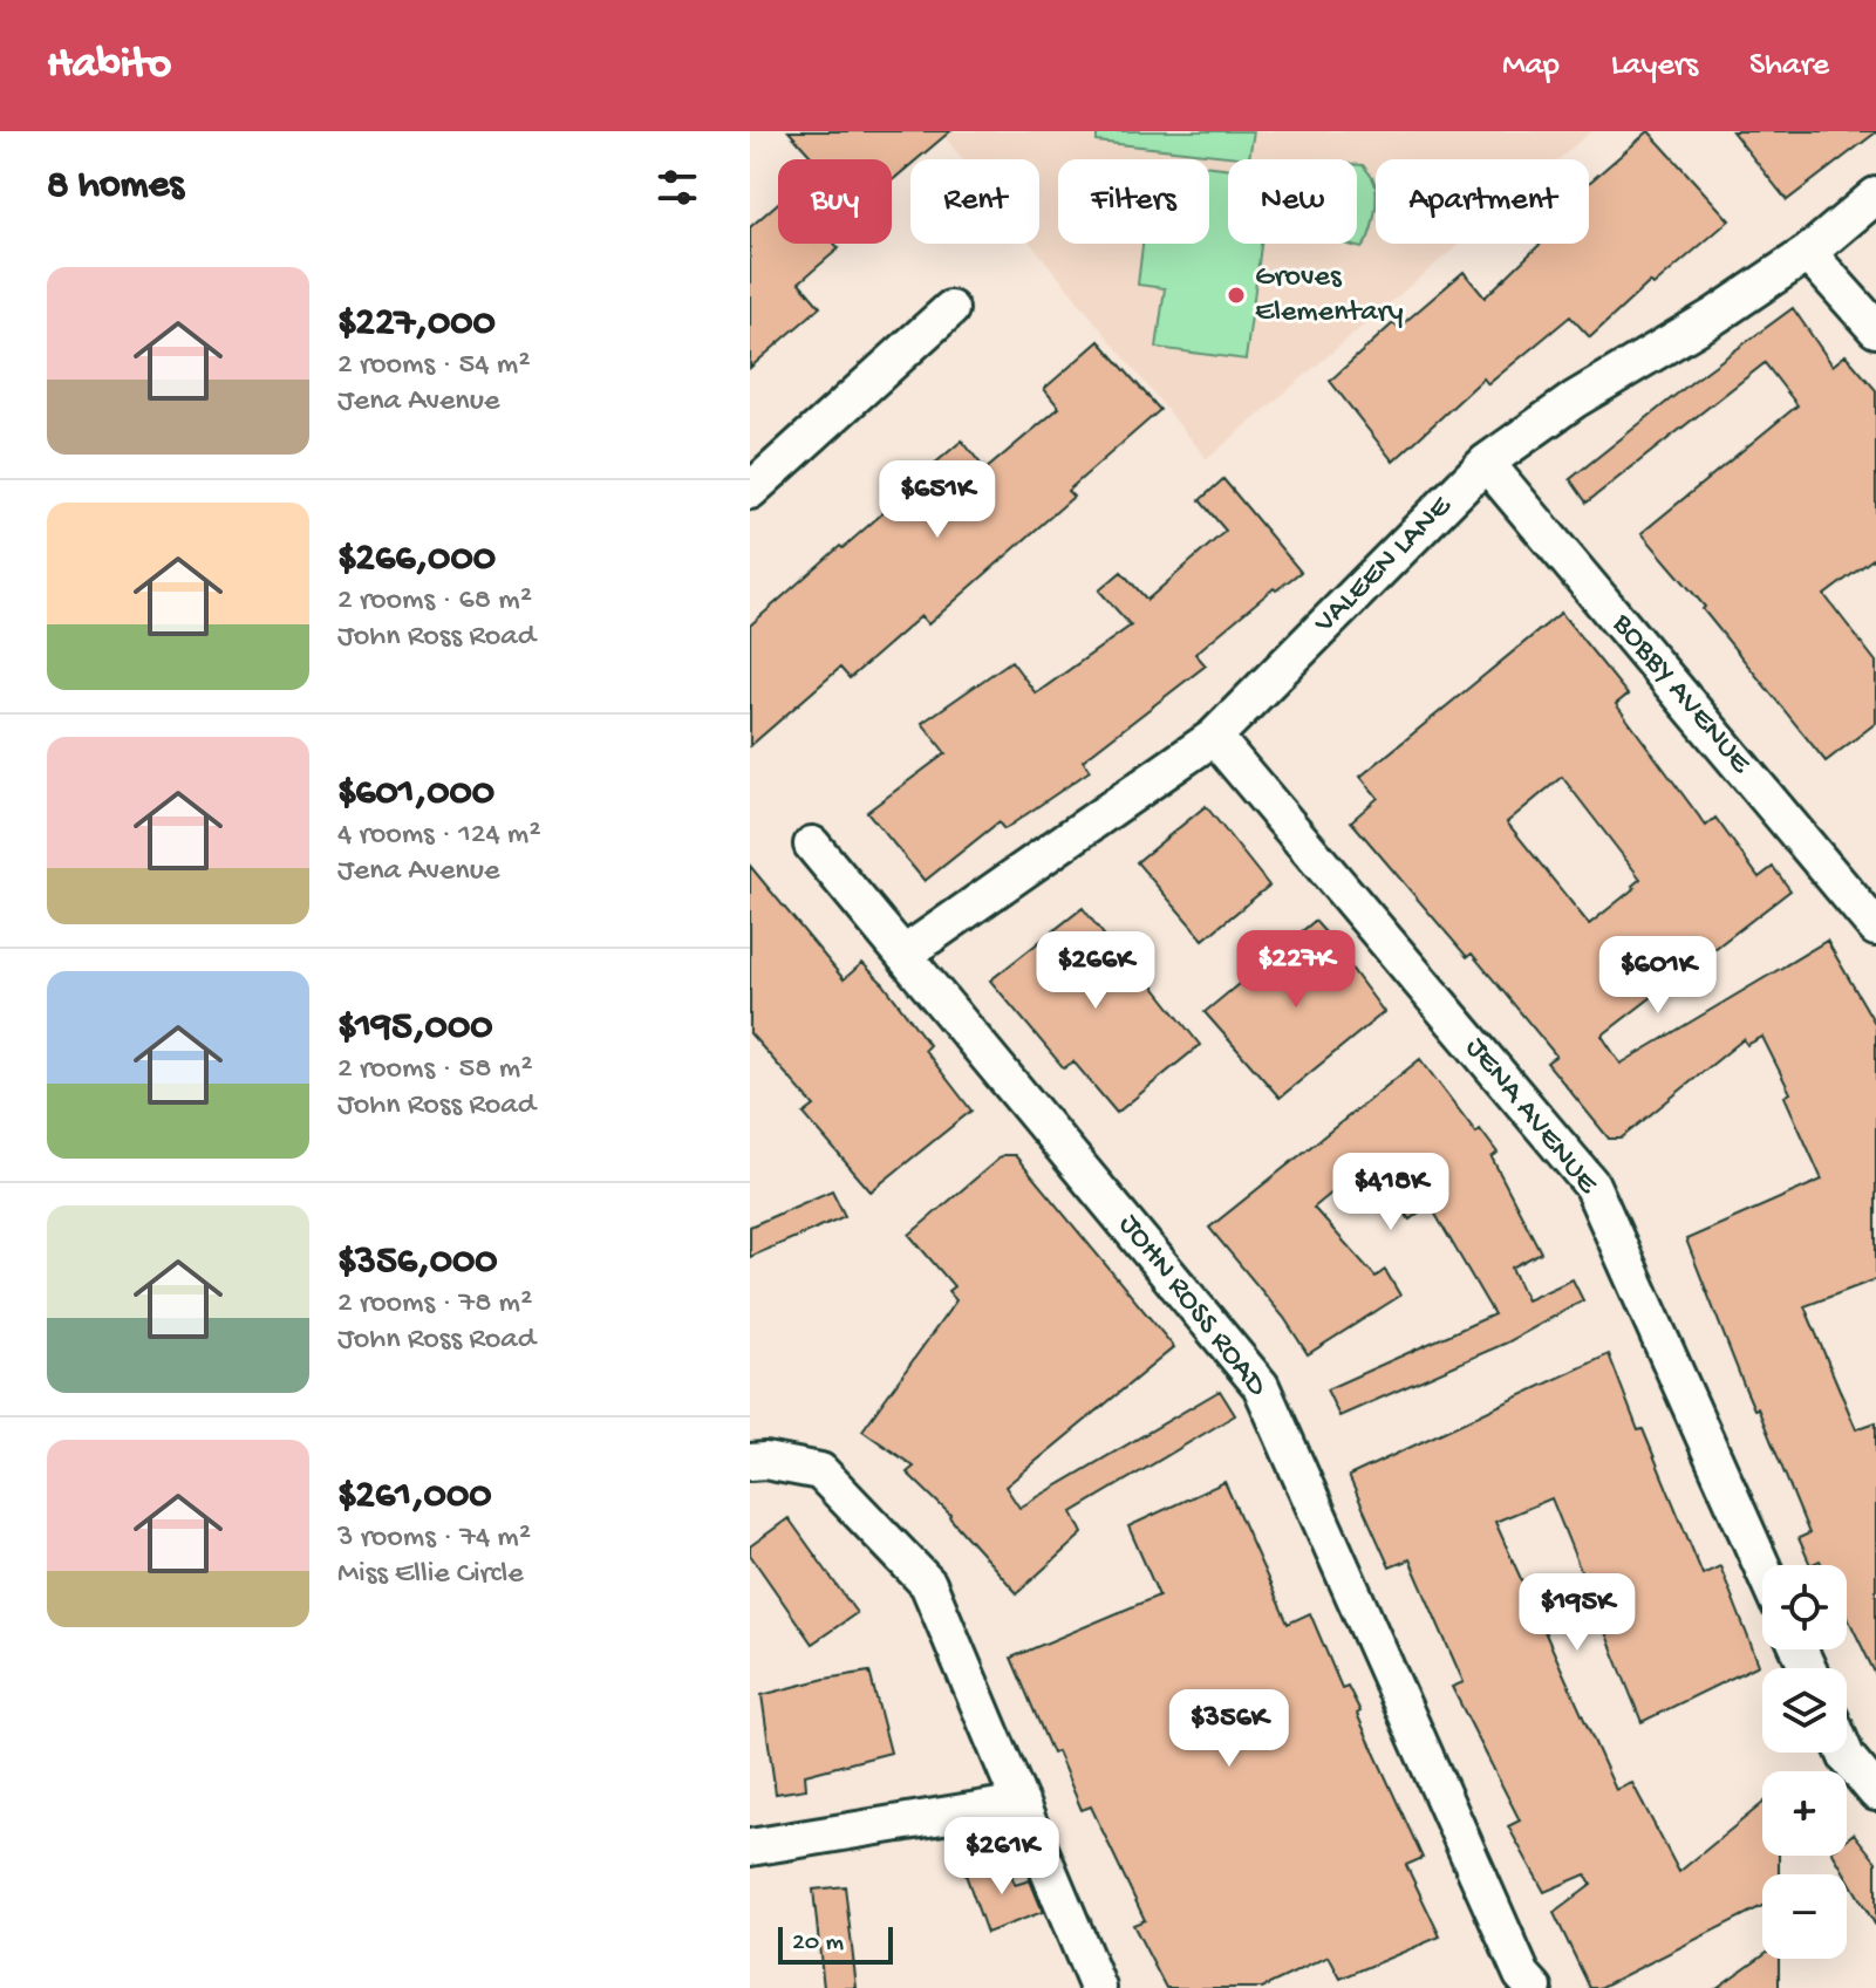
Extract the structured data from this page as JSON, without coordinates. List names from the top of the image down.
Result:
{
  "streets": {
    "street": [
      "VALEEN LANE",
      "BOBBY AVENUE",
      "JENA AVENUE",
      "JOHN ROSS ROAD"
    ]
  },
  "crossings": [
    ["VALEEN LANE", "BOBBY AVENUE"],
    ["VALEEN LANE", "JENA AVENUE"],
    ["VALEEN LANE", "JOHN ROSS ROAD"]
  ],
  "places": ["Groves Elementary"],
  "scale_bar": "20 m",
  "page": {
    "header": "Habito",
    "nav": ["Map", "Layers", "Share"],
    "heading": "8 homes",
    "chip": [
      "Buy",
      "Rent",
      "Filters",
      "New",
      "Apartment"
    ],
    "list": [
      {
        "name": "$227,000",
        "note": "2 rooms · 54 m² · Jena Avenue"
      },
      {
        "name": "$266,000",
        "note": "2 rooms · 68 m² · John Ross Road"
      },
      {
        "name": "$601,000",
        "note": "4 rooms · 124 m² · Jena Avenue"
      },
      {
        "name": "$195,000",
        "note": "2 rooms · 58 m² · John Ross Road"
      },
      {
        "name": "$356,000",
        "note": "2 rooms · 78 m² · John Ross Road"
      },
      {
        "name": "$261,000",
        "note": "3 rooms · 74 m² · Miss Ellie Circle"
      }
    ],
    "price": [
      "$651K",
      "$227K",
      "$266K",
      "$601K",
      "$418K",
      "$195K",
      "$356K",
      "$261K"
    ],
    "map_buttons": ["+", "−"],
    "scale": "20 m"
  }
}
